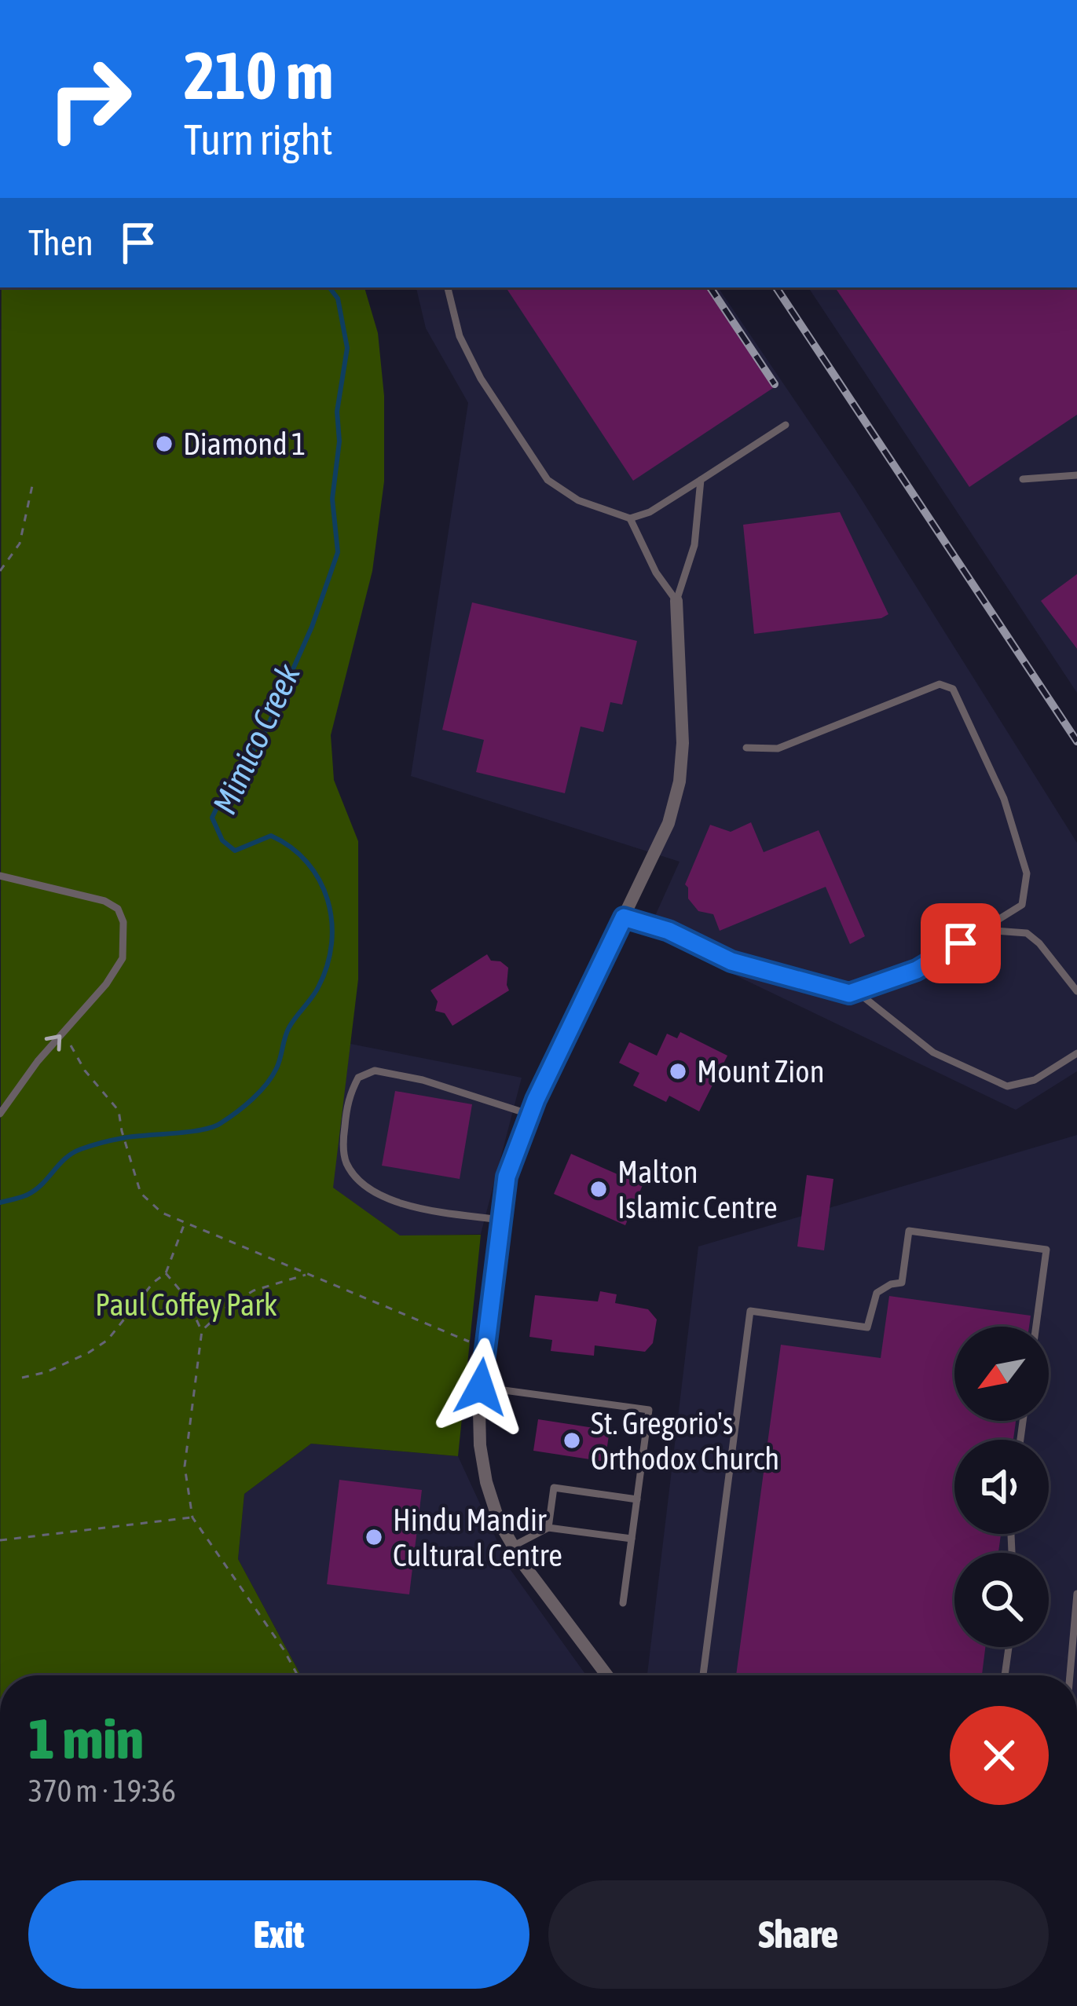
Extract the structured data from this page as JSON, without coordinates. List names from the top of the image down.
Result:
{
  "water": ["Mimico Creek"],
  "parks": ["Paul Coffey Park"],
  "places": [
    "Diamond 1",
    "Mount Zion",
    "Malton Islamic Centre",
    "St. Gregorio's Orthodox Church",
    "Hindu Mandir Cultural Centre"
  ],
  "north": "bottom left",
  "page": {
    "turn": ["210 m", "Turn right"],
    "then": "Then",
    "heading": ["1 min", "370 m · 19:36"],
    "buttons": ["Exit", "Share"]
  }
}
